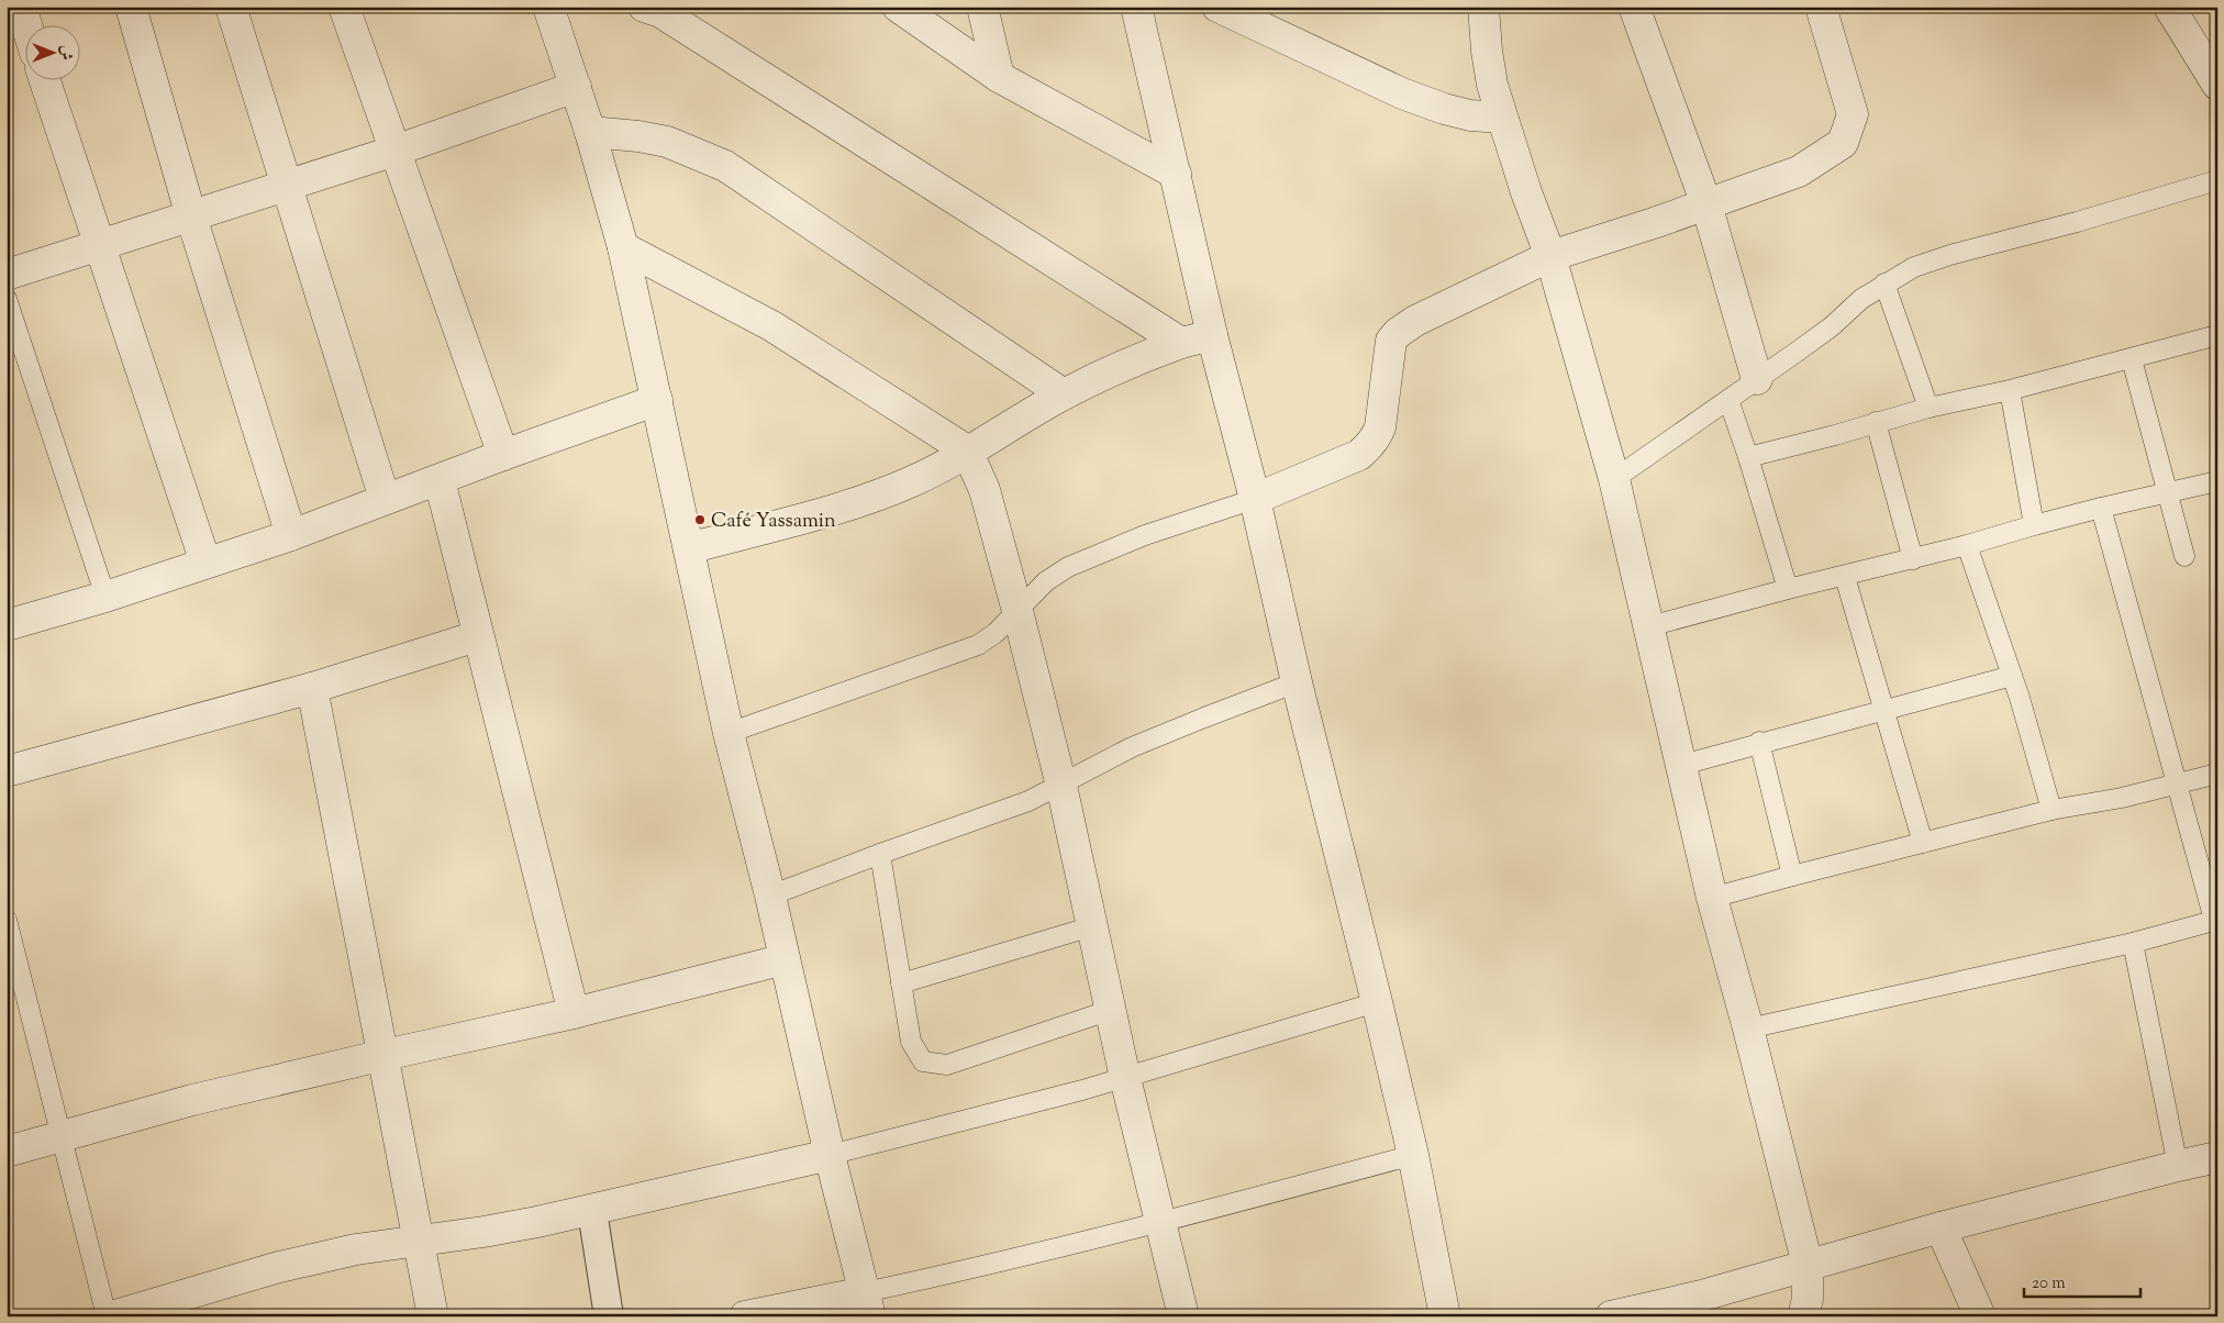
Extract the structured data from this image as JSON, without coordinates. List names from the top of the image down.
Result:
{
  "places": ["Café Yassamin"],
  "scale_bar": "20 m",
  "north": "right"
}
